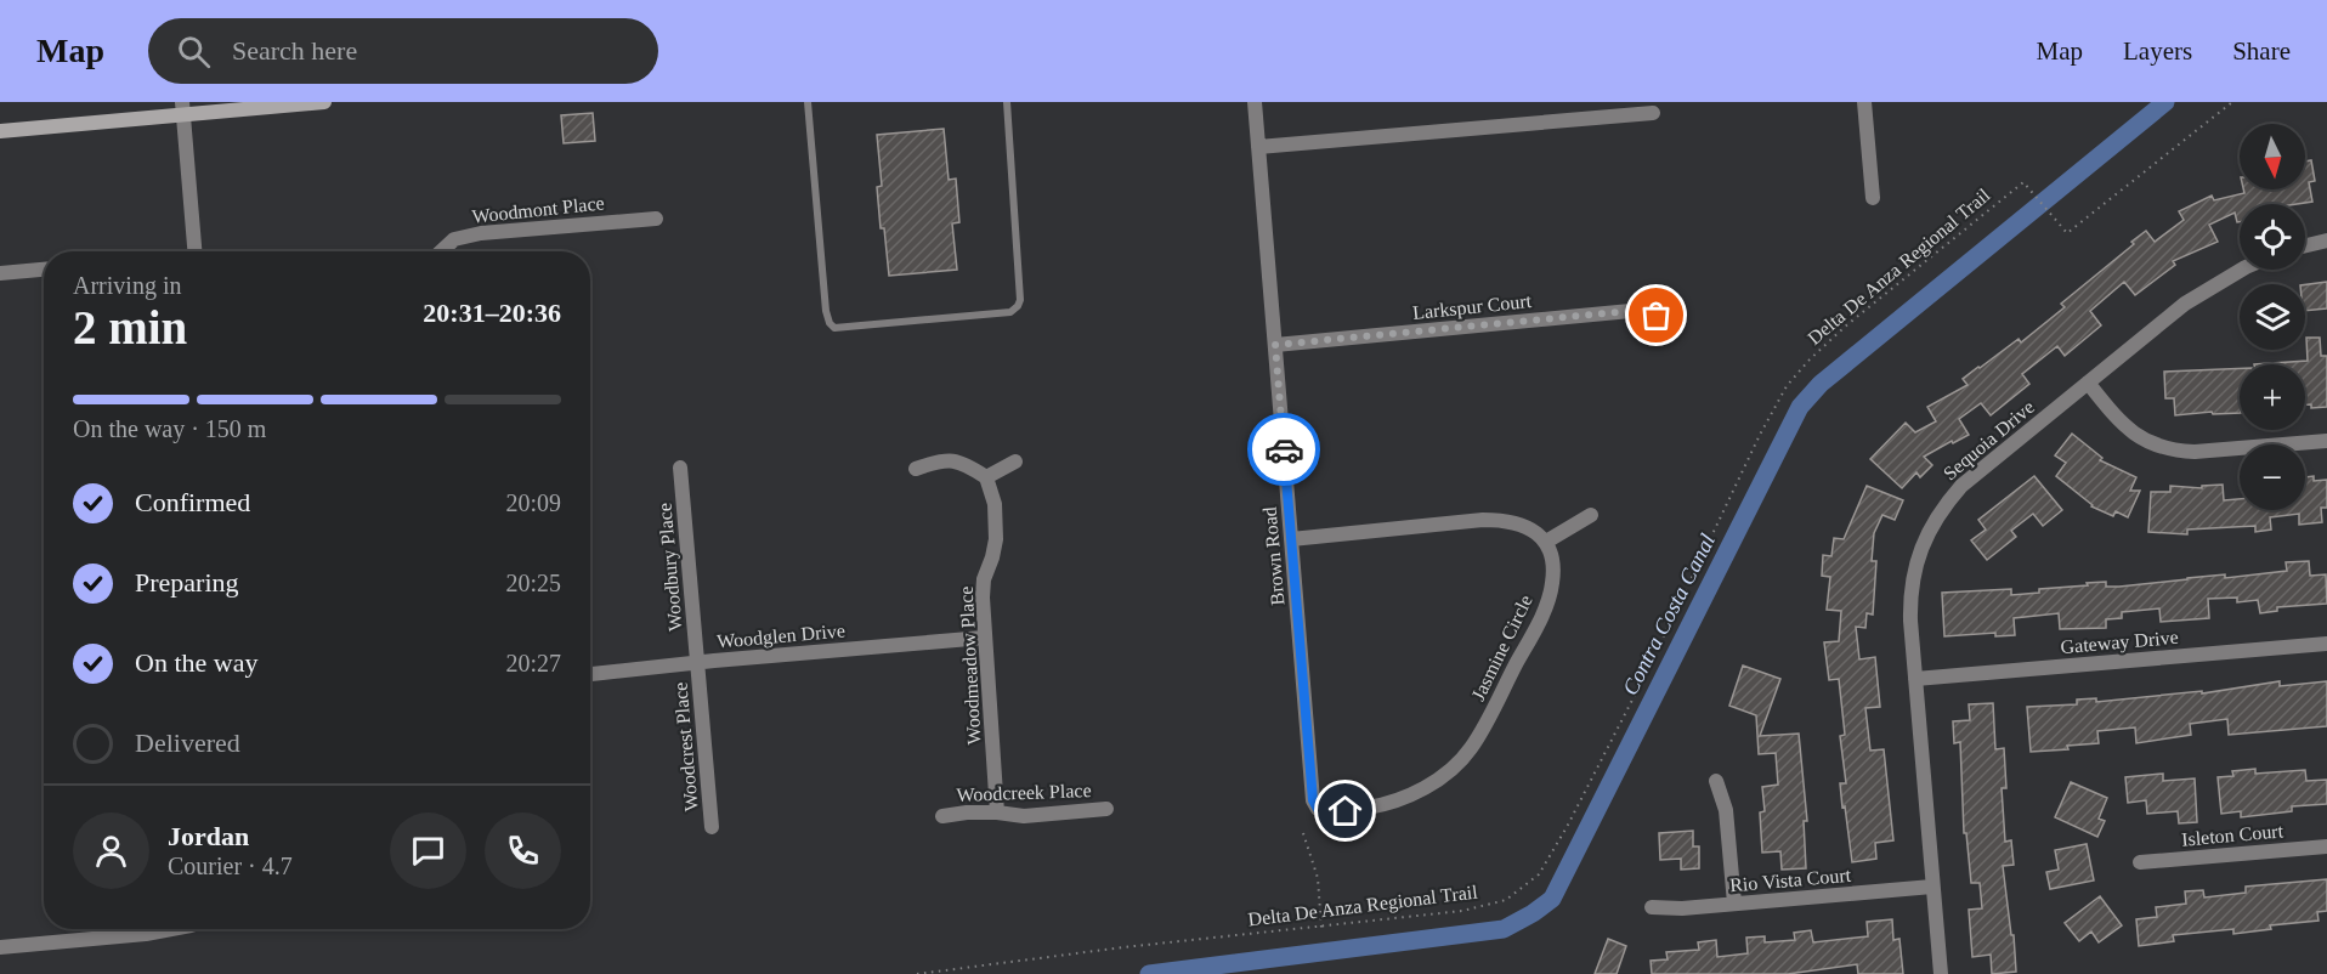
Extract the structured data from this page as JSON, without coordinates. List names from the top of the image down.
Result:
{
  "streets": {
    "street": [
      "Woodmont Place",
      "Larkspur Court",
      "Sequoia Drive",
      "Brown Road",
      "Woodbury Place",
      "Woodglen Drive",
      "Gateway Drive",
      "Jasmine Circle",
      "Woodmeadow Place",
      "Woodcrest Place",
      "Woodcreek Place",
      "Isleton Court",
      "Rio Vista Court"
    ],
    "path": ["Delta De Anza Regional Trail"]
  },
  "crossings": [
    ["Larkspur Court", "Brown Road"],
    ["Sequoia Drive", "Gateway Drive"],
    ["Sequoia Drive", "Rio Vista Court"],
    ["Brown Road", "Jasmine Circle"],
    ["Woodbury Place", "Woodglen Drive"],
    ["Woodbury Place", "Woodcrest Place"],
    ["Woodglen Drive", "Woodmeadow Place"],
    ["Woodglen Drive", "Woodcrest Place"],
    ["Woodmeadow Place", "Woodcreek Place"]
  ],
  "water": ["Contra Costa Canal"],
  "north": "bottom",
  "page": {
    "header": "Map",
    "search": "Search here",
    "nav": ["Map", "Layers", "Share"],
    "map_buttons": ["+", "−"],
    "heading": ["2 min", "Arriving in", "20:31–20:36"],
    "panel": ["Jordan", "Courier · 4.7"],
    "bar": "On the way · 150 m",
    "list": [
      ["Confirmed", "20:09"],
      ["Preparing", "20:25"],
      ["On the way", "20:27"],
      "Delivered"
    ]
  }
}
